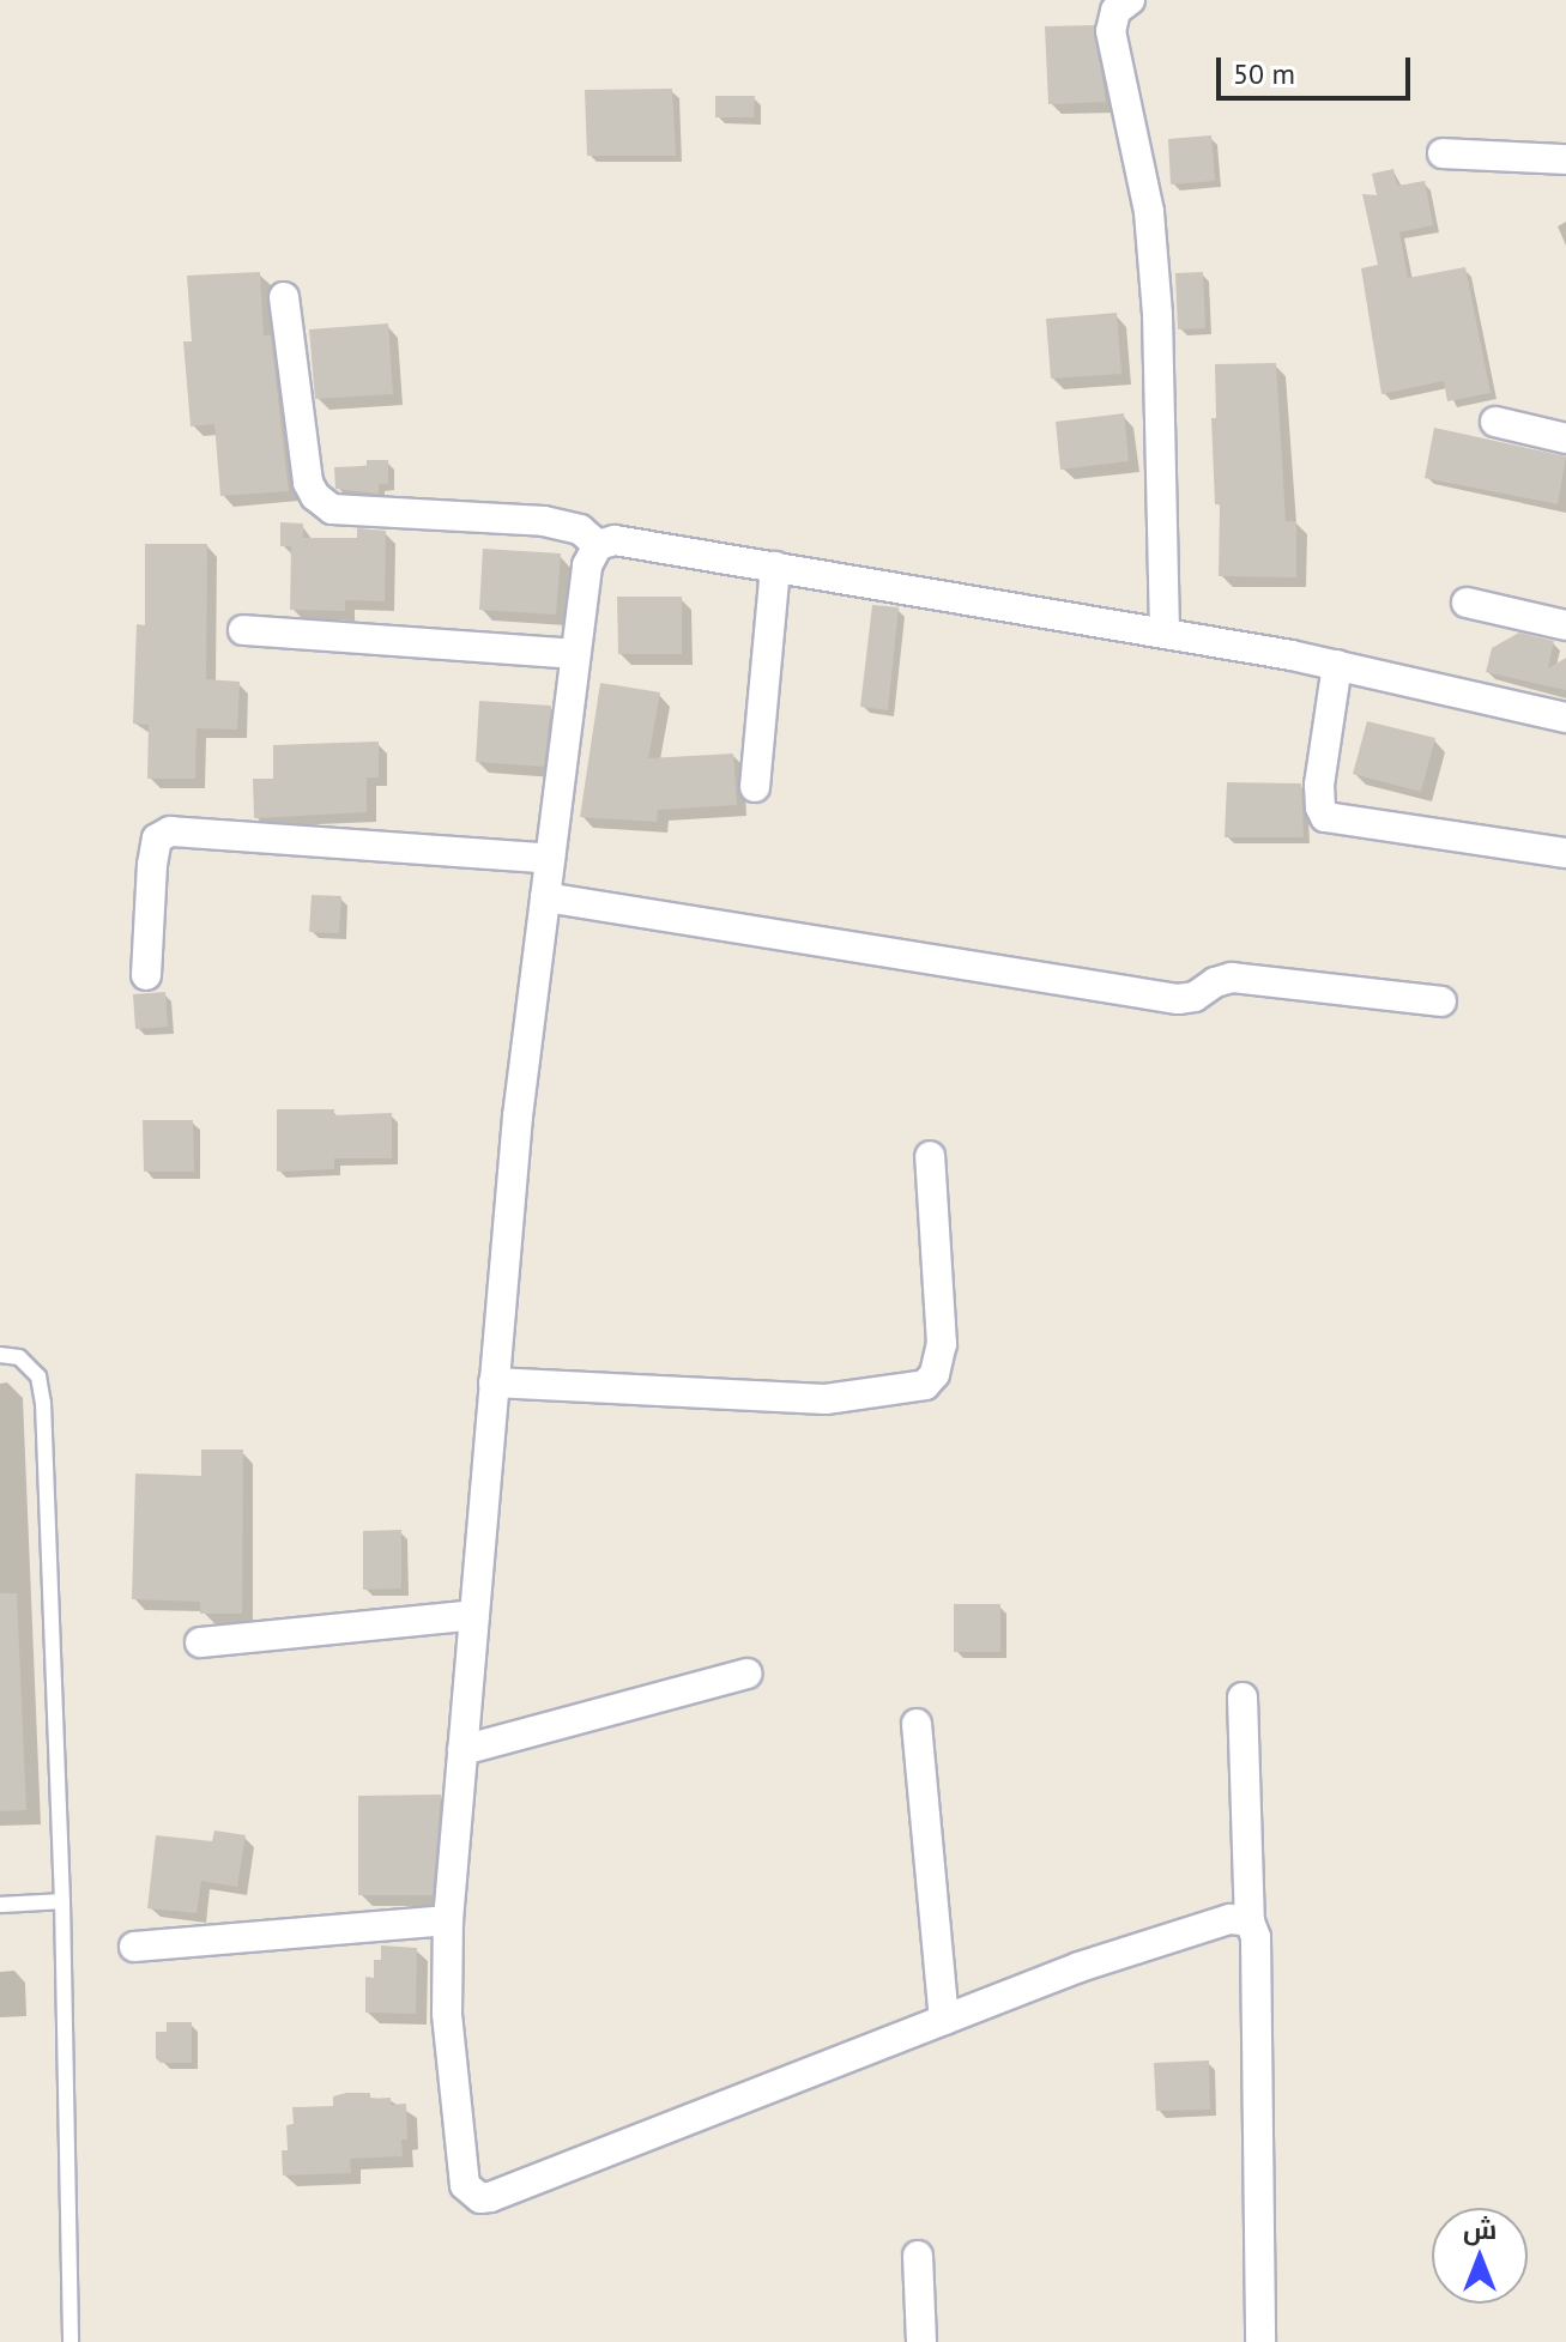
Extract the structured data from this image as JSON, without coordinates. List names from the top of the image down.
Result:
{
  "scale_bar": "50 m",
  "north": "top"
}
